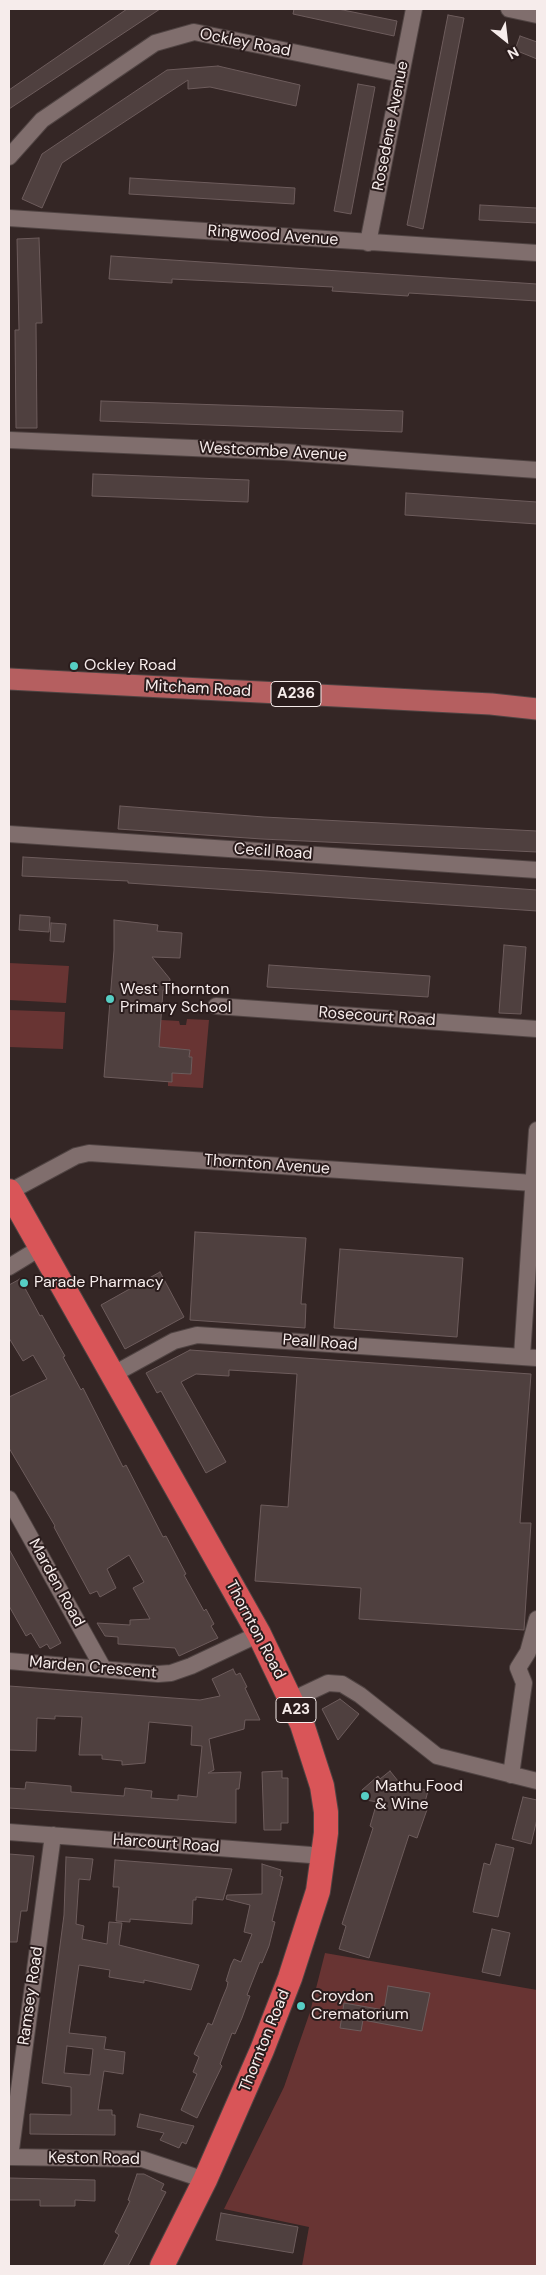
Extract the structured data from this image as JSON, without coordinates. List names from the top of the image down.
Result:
{
  "streets": {
    "highway": ["Thornton Road", "A23"],
    "main road": ["Mitcham Road", "A236"],
    "street": [
      "Ockley Road",
      "Rosedene Avenue",
      "Ringwood Avenue",
      "Westcombe Avenue",
      "Cecil Road",
      "Rosecourt Road",
      "Thornton Avenue",
      "Peall Road",
      "Marden Road",
      "Marden Crescent",
      "Harcourt Road",
      "Ramsey Road",
      "Keston Road"
    ]
  },
  "crossings": [
    ["Ockley Road", "Rosedene Avenue"],
    ["Rosedene Avenue", "Ringwood Avenue"],
    ["Thornton Avenue", "Thornton Road"],
    ["Peall Road", "Thornton Road"],
    ["Marden Road", "Marden Crescent"],
    ["Thornton Road", "Marden Crescent"],
    ["Thornton Road", "Harcourt Road"],
    ["Thornton Road", "Keston Road"],
    ["Harcourt Road", "Ramsey Road"],
    ["Ramsey Road", "Keston Road"]
  ],
  "places": [
    "Ockley Road",
    "West Thornton Primary School",
    "Parade Pharmacy",
    "Mathu Food & Wine",
    "Croydon Crematorium"
  ],
  "north": "bottom right"
}
